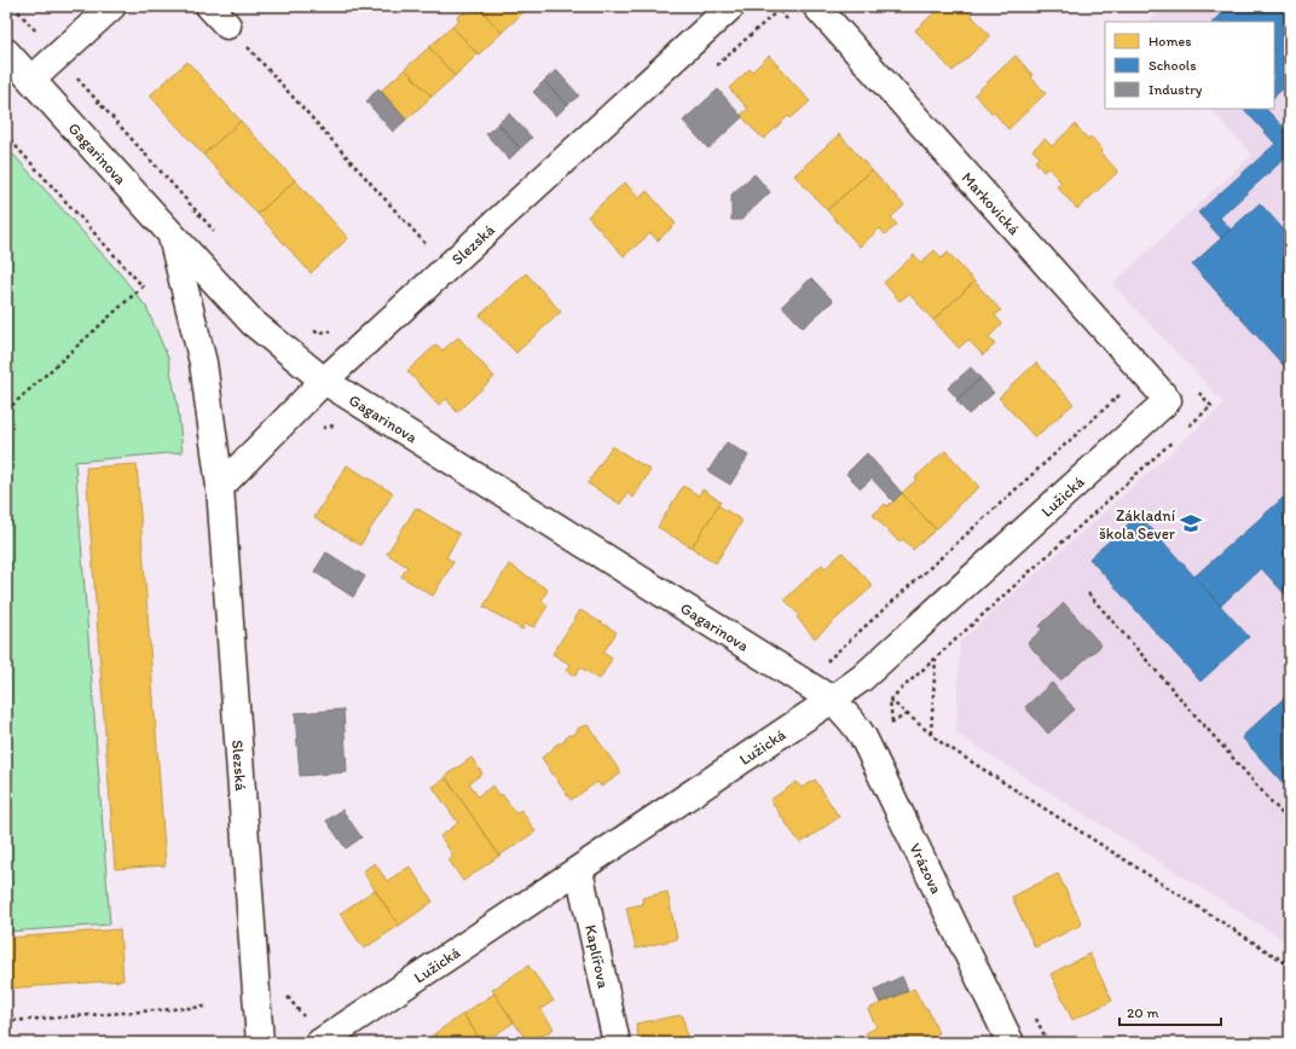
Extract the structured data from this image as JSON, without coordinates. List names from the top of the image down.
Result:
{
  "streets": {
    "street": [
      "Gagarinova",
      "Markovická",
      "Slezská",
      "Lužická",
      "Vrázova",
      "Kaplířova"
    ]
  },
  "crossings": [
    ["Gagarinova", "Slezská"],
    ["Gagarinova", "Lužická"],
    ["Gagarinova", "Vrázova"],
    ["Markovická", "Lužická"],
    ["Lužická", "Vrázova"],
    ["Lužická", "Kaplířova"]
  ],
  "places": {
    "school or university": ["Základní škola Sever"]
  },
  "legend": ["Homes", "Schools", "Industry"],
  "scale_bar": "20 m"
}
